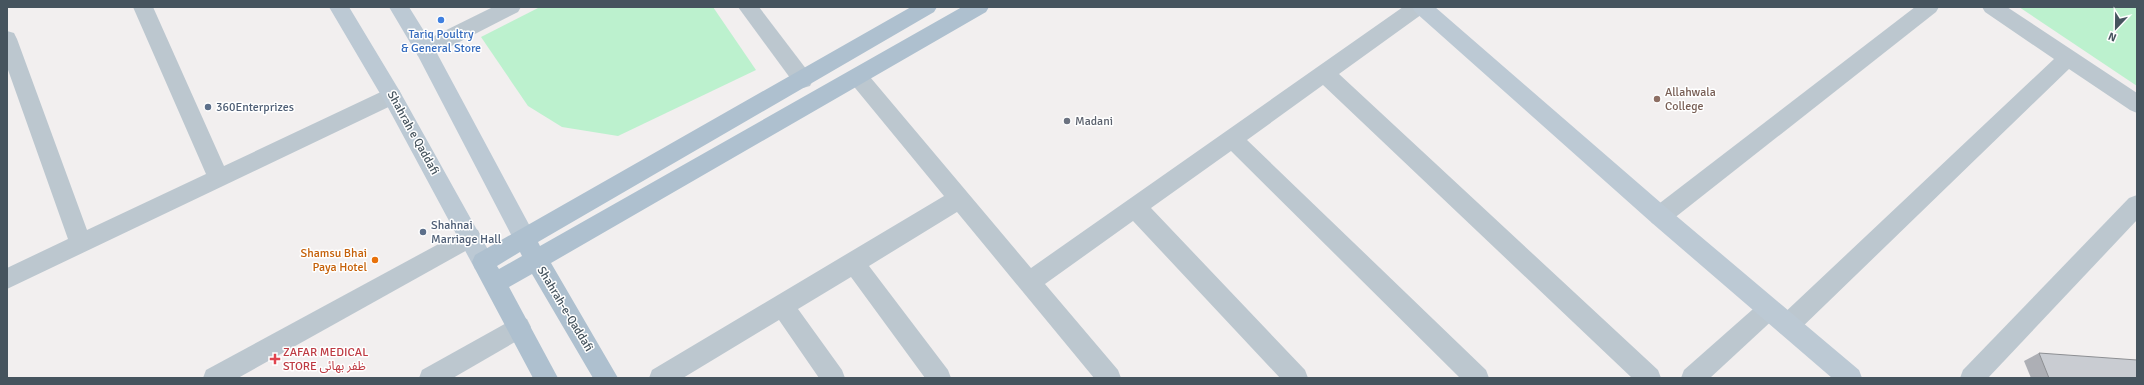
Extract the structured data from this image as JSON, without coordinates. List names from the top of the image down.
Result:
{
  "streets": {
    "main road": ["Shahrah e Qaddafi", "Shahrah-e-Qaddafi"]
  },
  "places": {
    "other": [
      "Tariq Poultry & General Store",
      "Allahwala College",
      "360Enterprizes",
      "Madani",
      "Shahnai Marriage Hall",
      "Shamsu Bhai Paya Hotel"
    ],
    "health": ["ZAFAR MEDICAL STORE ظفر بھائی"]
  },
  "north": "bottom"
}
